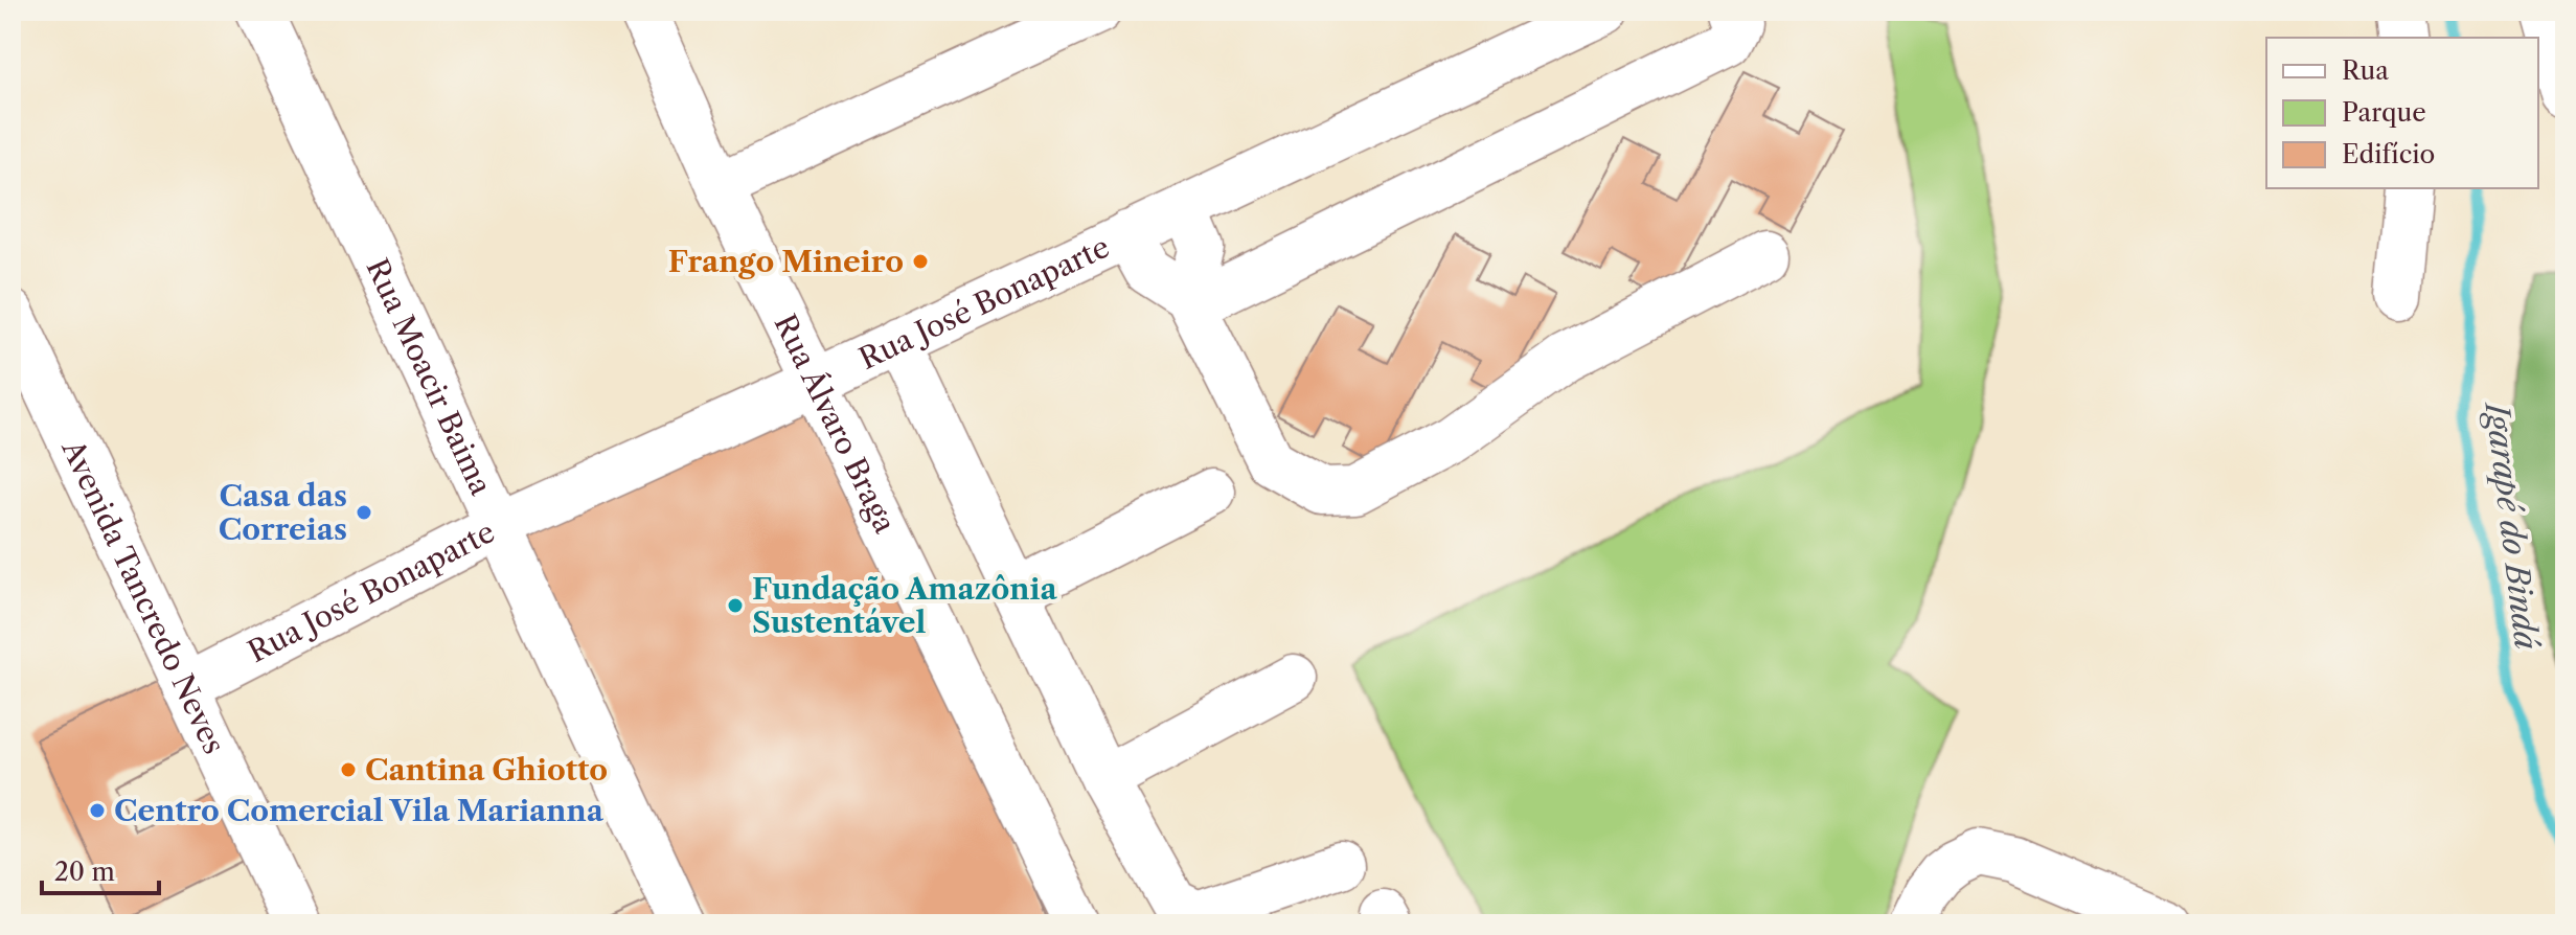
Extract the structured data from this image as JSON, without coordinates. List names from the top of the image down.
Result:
{
  "streets": {
    "street": [
      "Rua José Bonaparte",
      "Rua Moacir Baima",
      "Rua Álvaro Braga",
      "Avenida Tancredo Neves"
    ]
  },
  "crossings": [
    ["Rua José Bonaparte", "Rua Moacir Baima"],
    ["Rua José Bonaparte", "Rua Álvaro Braga"],
    ["Rua José Bonaparte", "Avenida Tancredo Neves"]
  ],
  "water": ["Igarapé do Bindá"],
  "places": [
    "Frango Mineiro",
    "Casa das Correias",
    "Fundação Amazônia Sustentável",
    "Cantina Ghiotto",
    "Centro Comercial Vila Marianna"
  ],
  "legend": ["Rua", "Parque", "Edifício"],
  "scale_bar": "20 m"
}
